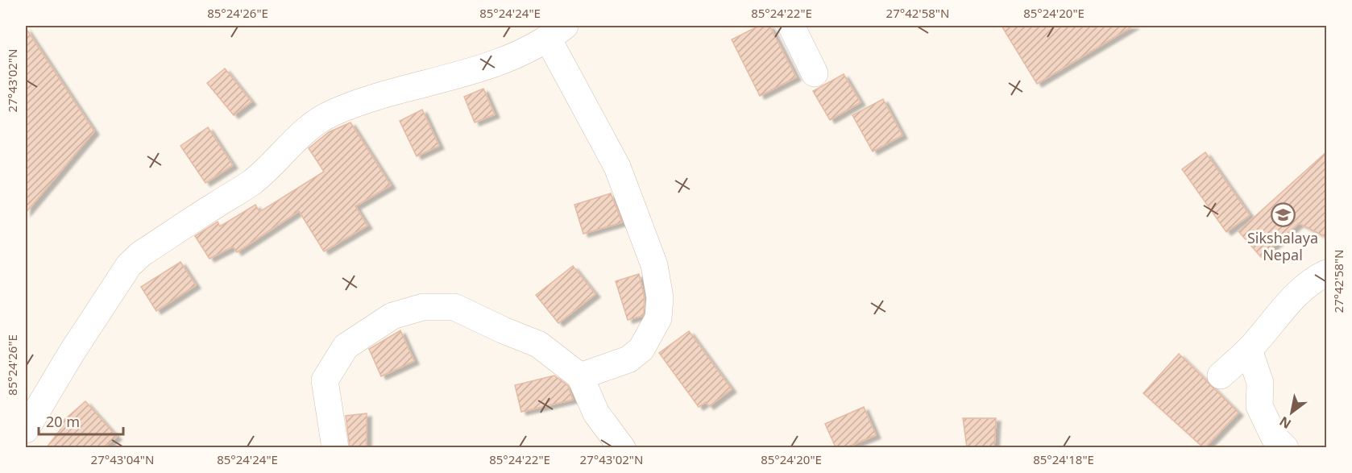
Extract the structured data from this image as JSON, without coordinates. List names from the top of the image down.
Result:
{
  "places": {
    "school or university": ["Sikshalaya Nepal"]
  },
  "scale_bar": "20 m",
  "north": "bottom left",
  "coordinates": [
    "85°24'26\"E",
    "85°24'24\"E",
    "85°24'22\"E",
    "27°42'58\"N",
    "85°24'20\"E",
    "27°43'02\"N",
    "27°43'04\"N",
    "85°24'18\"E"
  ]
}
